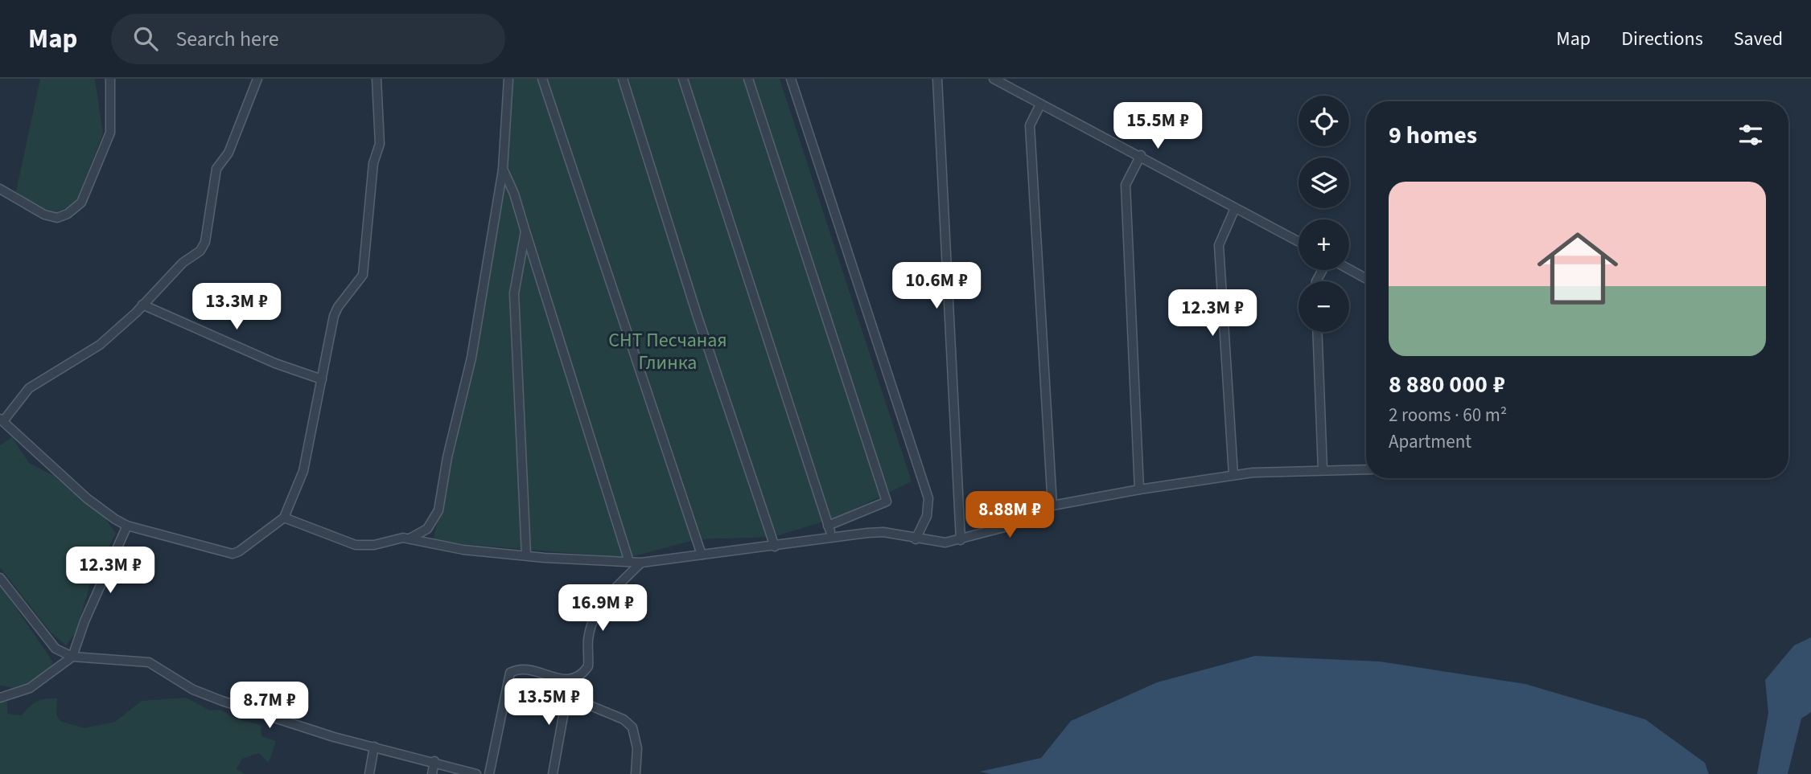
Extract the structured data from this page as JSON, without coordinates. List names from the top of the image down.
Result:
{
  "parks": ["СНТ Песчаная Глинка"],
  "page": {
    "header": "Map",
    "search": "Search here",
    "nav": ["Map", "Directions", "Saved"],
    "map_buttons": ["+", "−"],
    "heading": "9 homes",
    "price": [
      "15.5M ₽",
      "10.6M ₽",
      "13.3M ₽",
      "12.3M ₽",
      "8.88M ₽",
      "12.3M ₽",
      "16.9M ₽",
      "13.5M ₽",
      "8.7M ₽"
    ],
    "list": [
      {
        "name": "8 880 000 ₽",
        "note": "2 rooms · 60 m² · Apartment"
      }
    ]
  }
}
